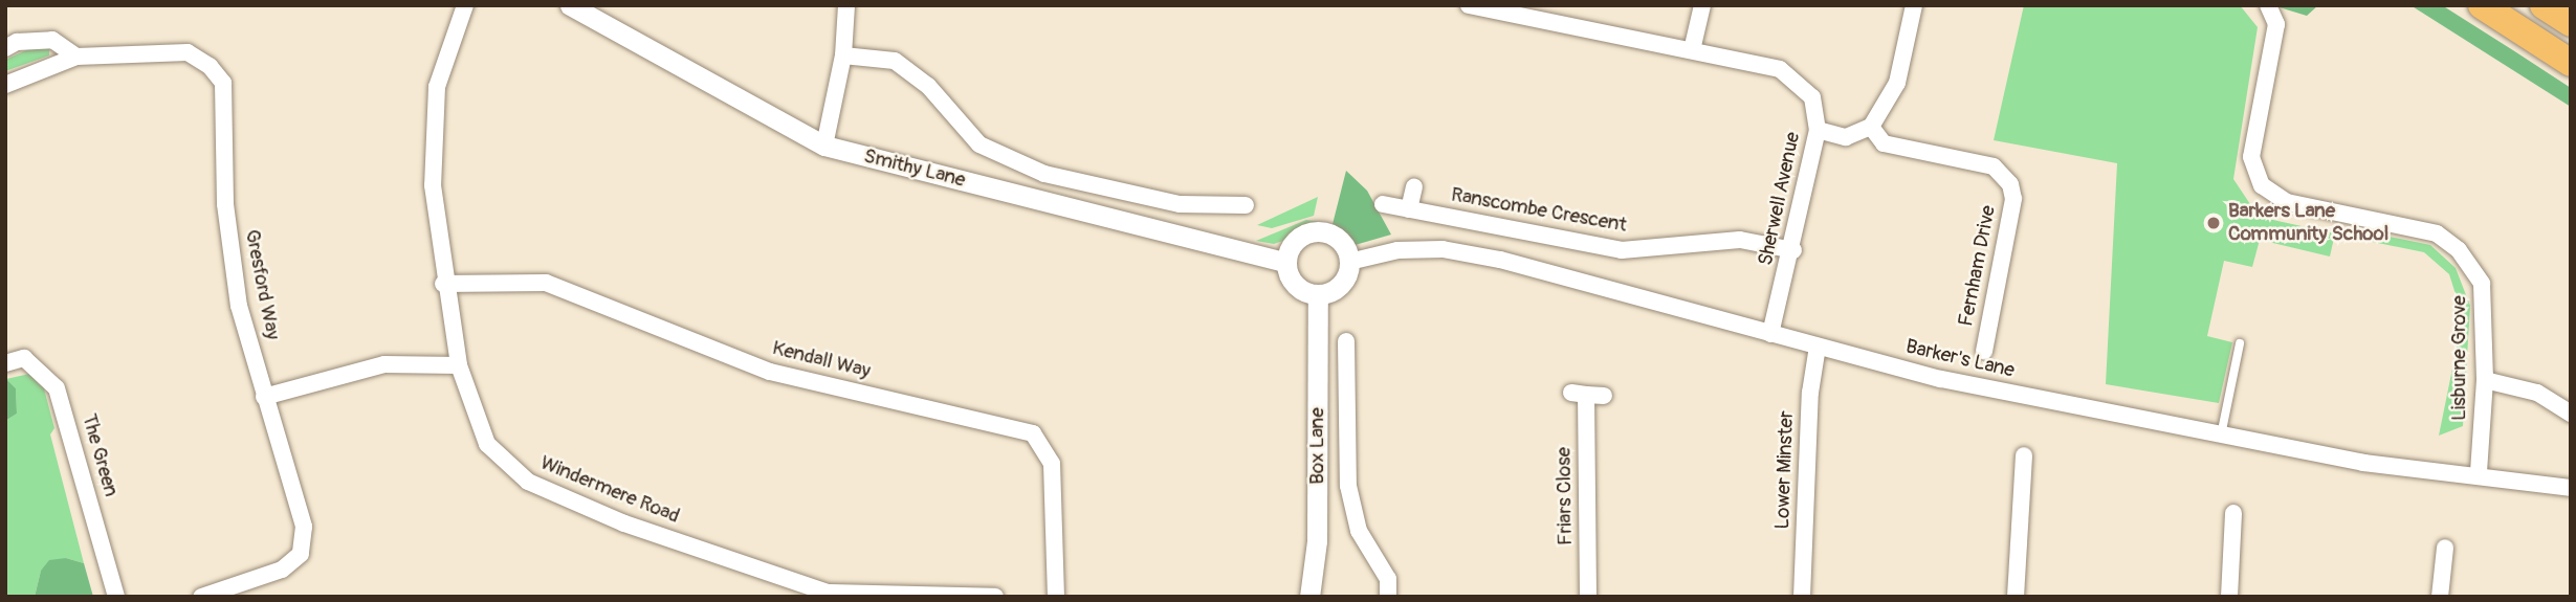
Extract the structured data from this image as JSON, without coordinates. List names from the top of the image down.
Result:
{
  "streets": {
    "street": [
      "Smithy Lane",
      "Sherwell Avenue",
      "Ranscombe Crescent",
      "Fernham Drive",
      "Gresford Way",
      "Lisburne Grove",
      "Barker's Lane",
      "Kendall Way",
      "Box Lane",
      "The Green",
      "Lower Minster",
      "Windermere Road",
      "Friars Close"
    ]
  },
  "crossings": [
    ["Smithy Lane", "Barker's Lane"],
    ["Smithy Lane", "Box Lane"],
    ["Sherwell Avenue", "Ranscombe Crescent"],
    ["Sherwell Avenue", "Barker's Lane"],
    ["Lisburne Grove", "Barker's Lane"],
    ["Barker's Lane", "Box Lane"],
    ["Barker's Lane", "Lower Minster"],
    ["Kendall Way", "Windermere Road"]
  ],
  "places": ["Barkers Lane Community School"]
}
